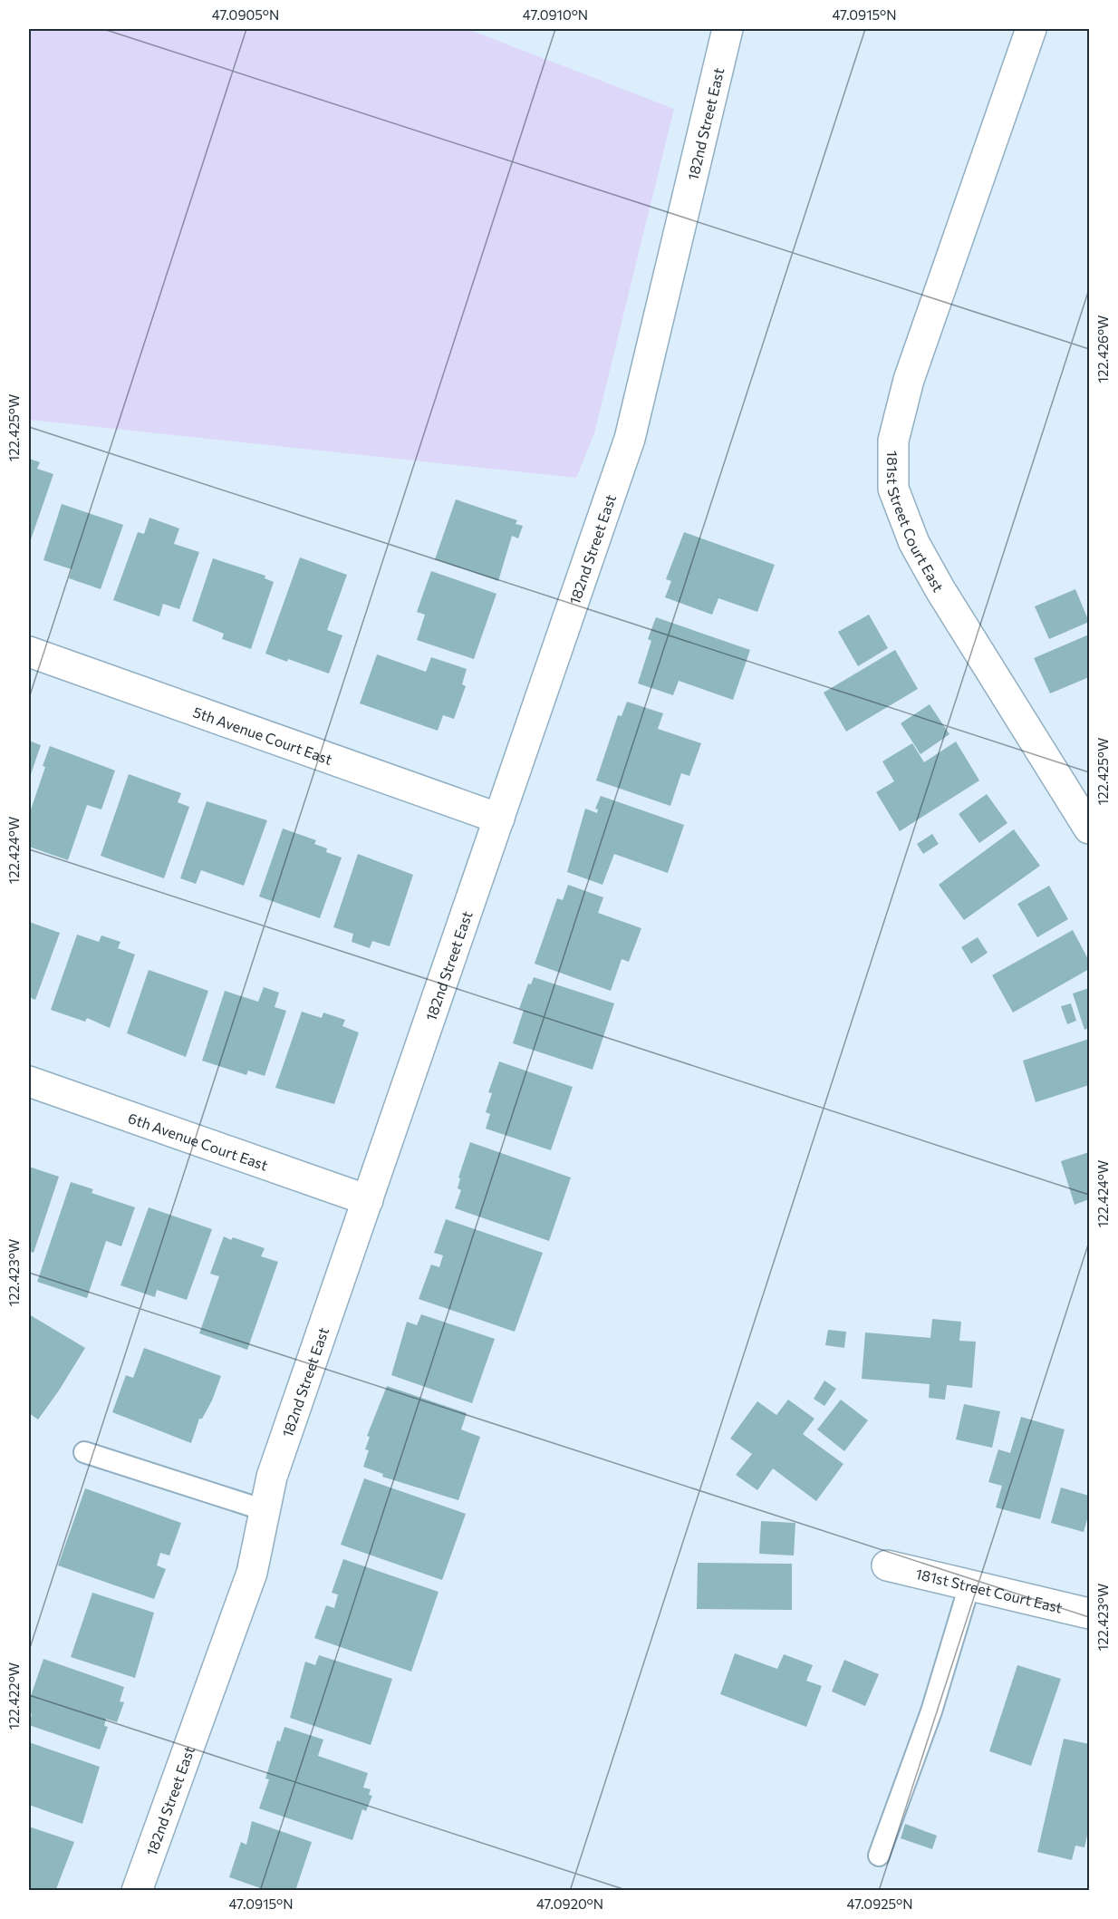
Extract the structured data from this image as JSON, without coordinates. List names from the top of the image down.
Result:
{
  "streets": {
    "street": [
      "182nd Street East",
      "181st Street Court East",
      "5th Avenue Court East",
      "6th Avenue Court East"
    ]
  },
  "crossings": [
    ["182nd Street East", "5th Avenue Court East"],
    ["182nd Street East", "6th Avenue Court East"]
  ],
  "coordinates": [
    "47.0905°N",
    "47.0910°N",
    "47.0915°N",
    "122.426°W",
    "122.425°W",
    "122.424°W",
    "122.423°W",
    "122.422°W",
    "47.0920°N",
    "47.0925°N"
  ]
}
